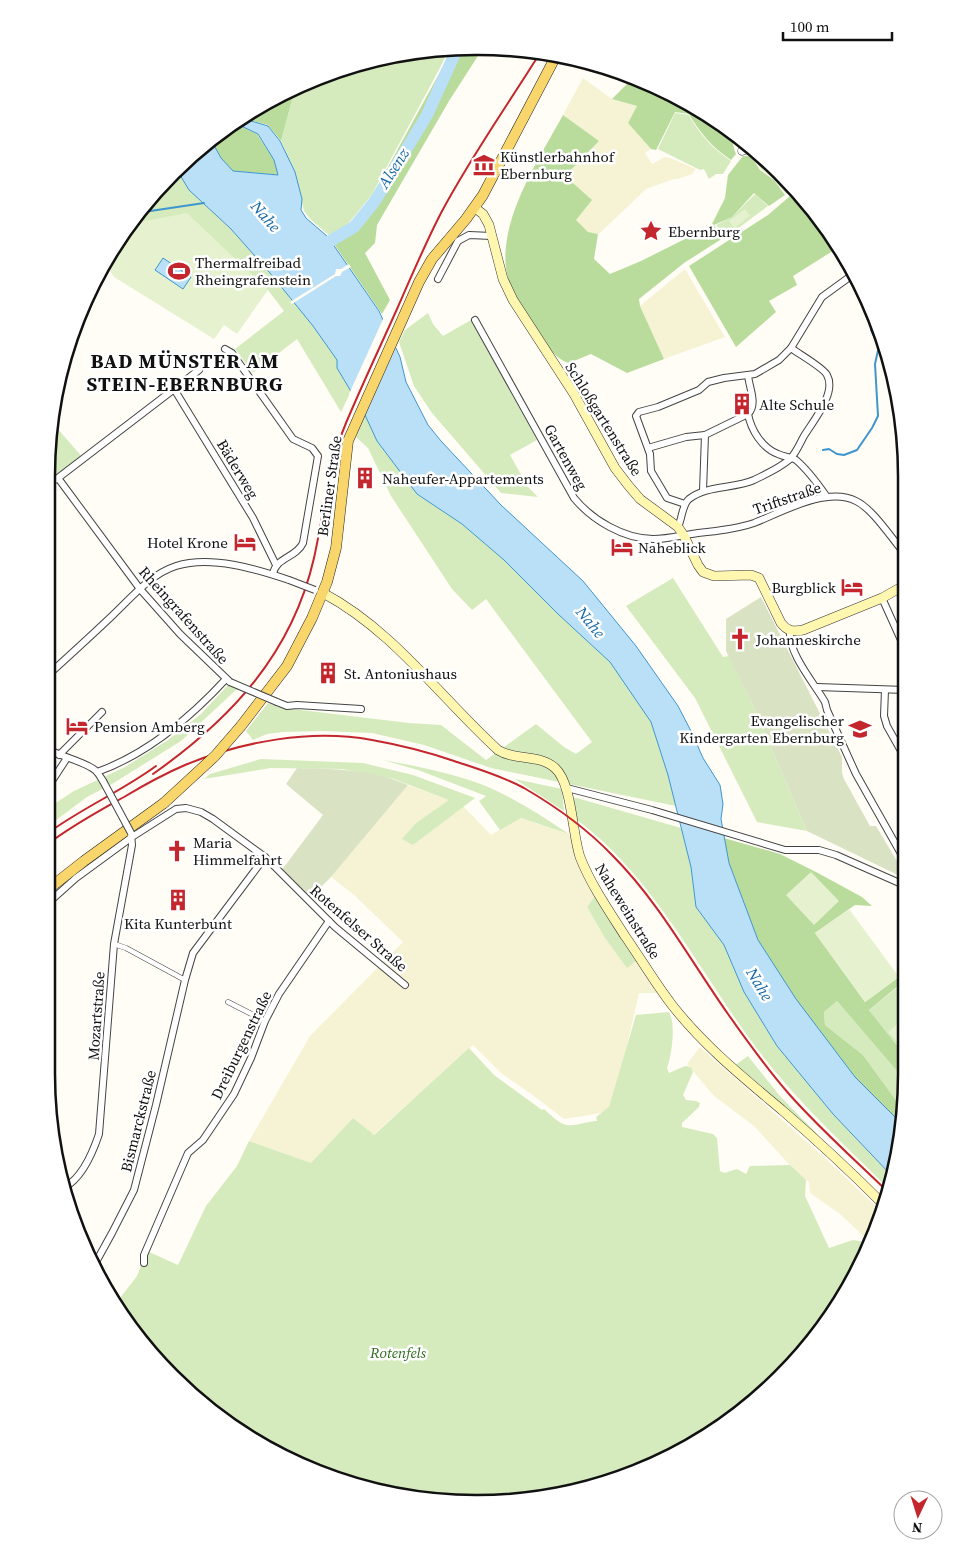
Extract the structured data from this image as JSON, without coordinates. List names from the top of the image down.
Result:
{
  "streets": {
    "main road": ["Schloßgartenstraße", "Berliner Straße", "Naheweinstraße"],
    "street": [
      "Gartenweg",
      "Bäderweg",
      "Triftstraße",
      "Rheingrafenstraße",
      "Rotenfelser Straße",
      "Mozartstraße",
      "Dreiburgenstraße",
      "Bismarckstraße"
    ]
  },
  "crossings": [
    ["Schloßgartenstraße", "Gartenweg"],
    ["Schloßgartenstraße", "Berliner Straße"],
    ["Schloßgartenstraße", "Triftstraße"],
    ["Gartenweg", "Triftstraße"],
    ["Berliner Straße", "Naheweinstraße"],
    ["Rotenfelser Straße", "Mozartstraße"],
    ["Rotenfelser Straße", "Dreiburgenstraße"],
    ["Rotenfelser Straße", "Bismarckstraße"]
  ],
  "districts": ["BAD MÜNSTER AM STEIN-EBERNBURG"],
  "water": ["Alsenz", "Nahe"],
  "parks": ["Rotenfels"],
  "places": {
    "museum": ["Künstlerbahnhof Ebernburg"],
    "place": ["Ebernburg"],
    "sports": ["Thermalfreibad Rheingrafenstein"],
    "building": [
      "Alte Schule",
      "Naheufer-Appartements",
      "St. Antoniushaus",
      "Kita Kunterbunt"
    ],
    "hotel": [
      "Hotel Krone",
      "Naheblick",
      "Burgblick",
      "Pension Amberg"
    ],
    "church": ["Johanneskirche", "Maria Himmelfahrt"],
    "school or university": ["Evangelischer Kindergarten Ebernburg"]
  },
  "scale_bar": "100 m",
  "north": "bottom"
}
